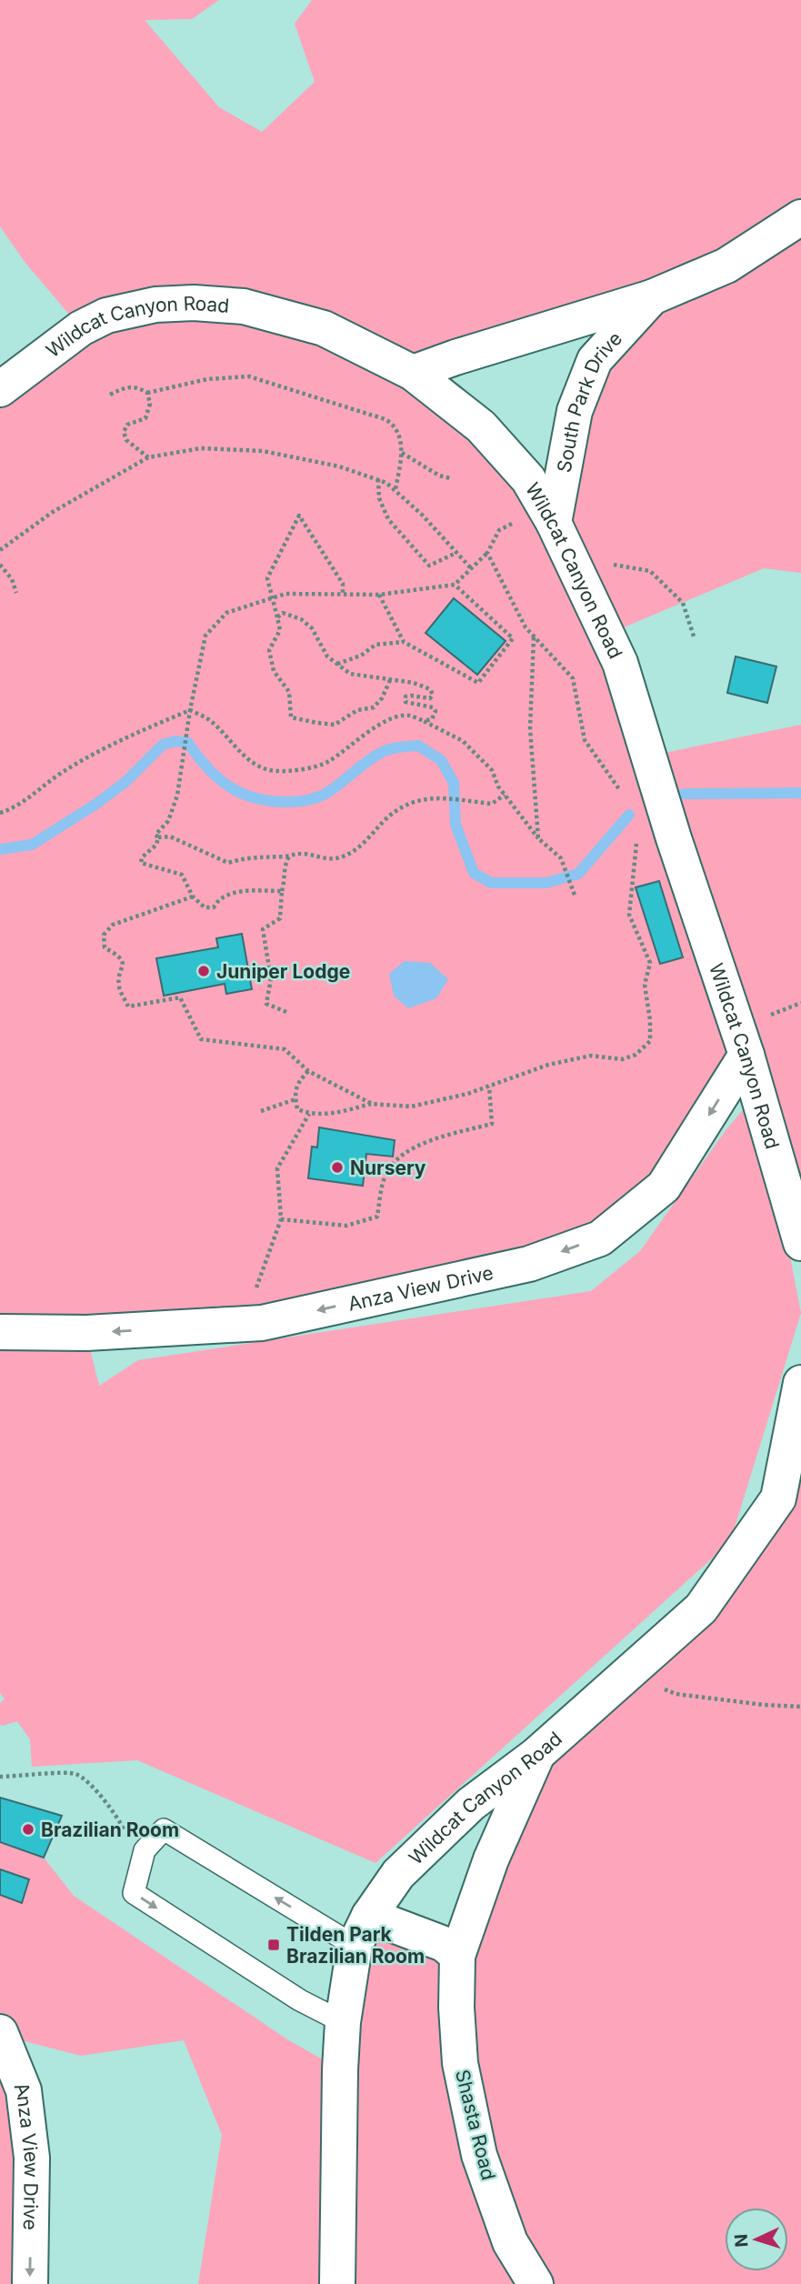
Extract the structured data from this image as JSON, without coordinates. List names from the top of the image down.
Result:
{
  "streets": {
    "street": [
      "Wildcat Canyon Road",
      "South Park Drive",
      "Anza View Drive",
      "Shasta Road"
    ]
  },
  "crossings": [
    ["Wildcat Canyon Road", "South Park Drive"],
    ["Wildcat Canyon Road", "Anza View Drive"],
    ["Wildcat Canyon Road", "Shasta Road"]
  ],
  "one_way": ["Anza View Drive"],
  "places": {
    "other": ["Juniper Lodge", "Nursery", "Brazilian Room"],
    "transit": ["Tilden Park Brazilian Room"]
  },
  "north": "left"
}
